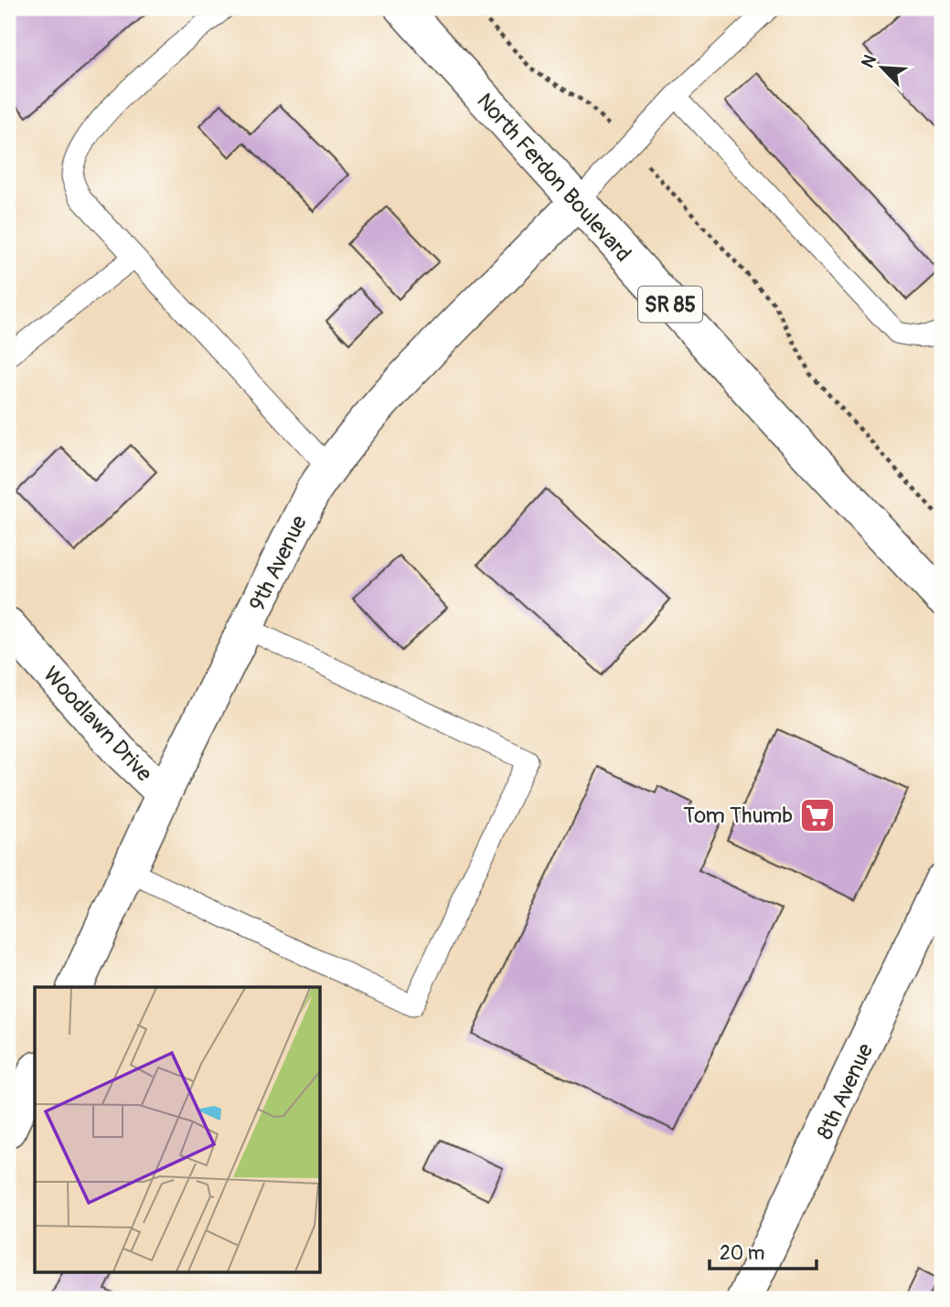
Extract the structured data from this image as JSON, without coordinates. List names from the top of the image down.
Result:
{
  "streets": {
    "street": [
      "North Ferdon Boulevard",
      "SR 85",
      "9th Avenue",
      "Woodlawn Drive",
      "8th Avenue"
    ]
  },
  "crossings": [
    ["North Ferdon Boulevard", "9th Avenue"],
    ["9th Avenue", "Woodlawn Drive"]
  ],
  "places": {
    "supermarket": ["Tom Thumb"]
  },
  "scale_bar": "20 m",
  "north": "top left"
}
